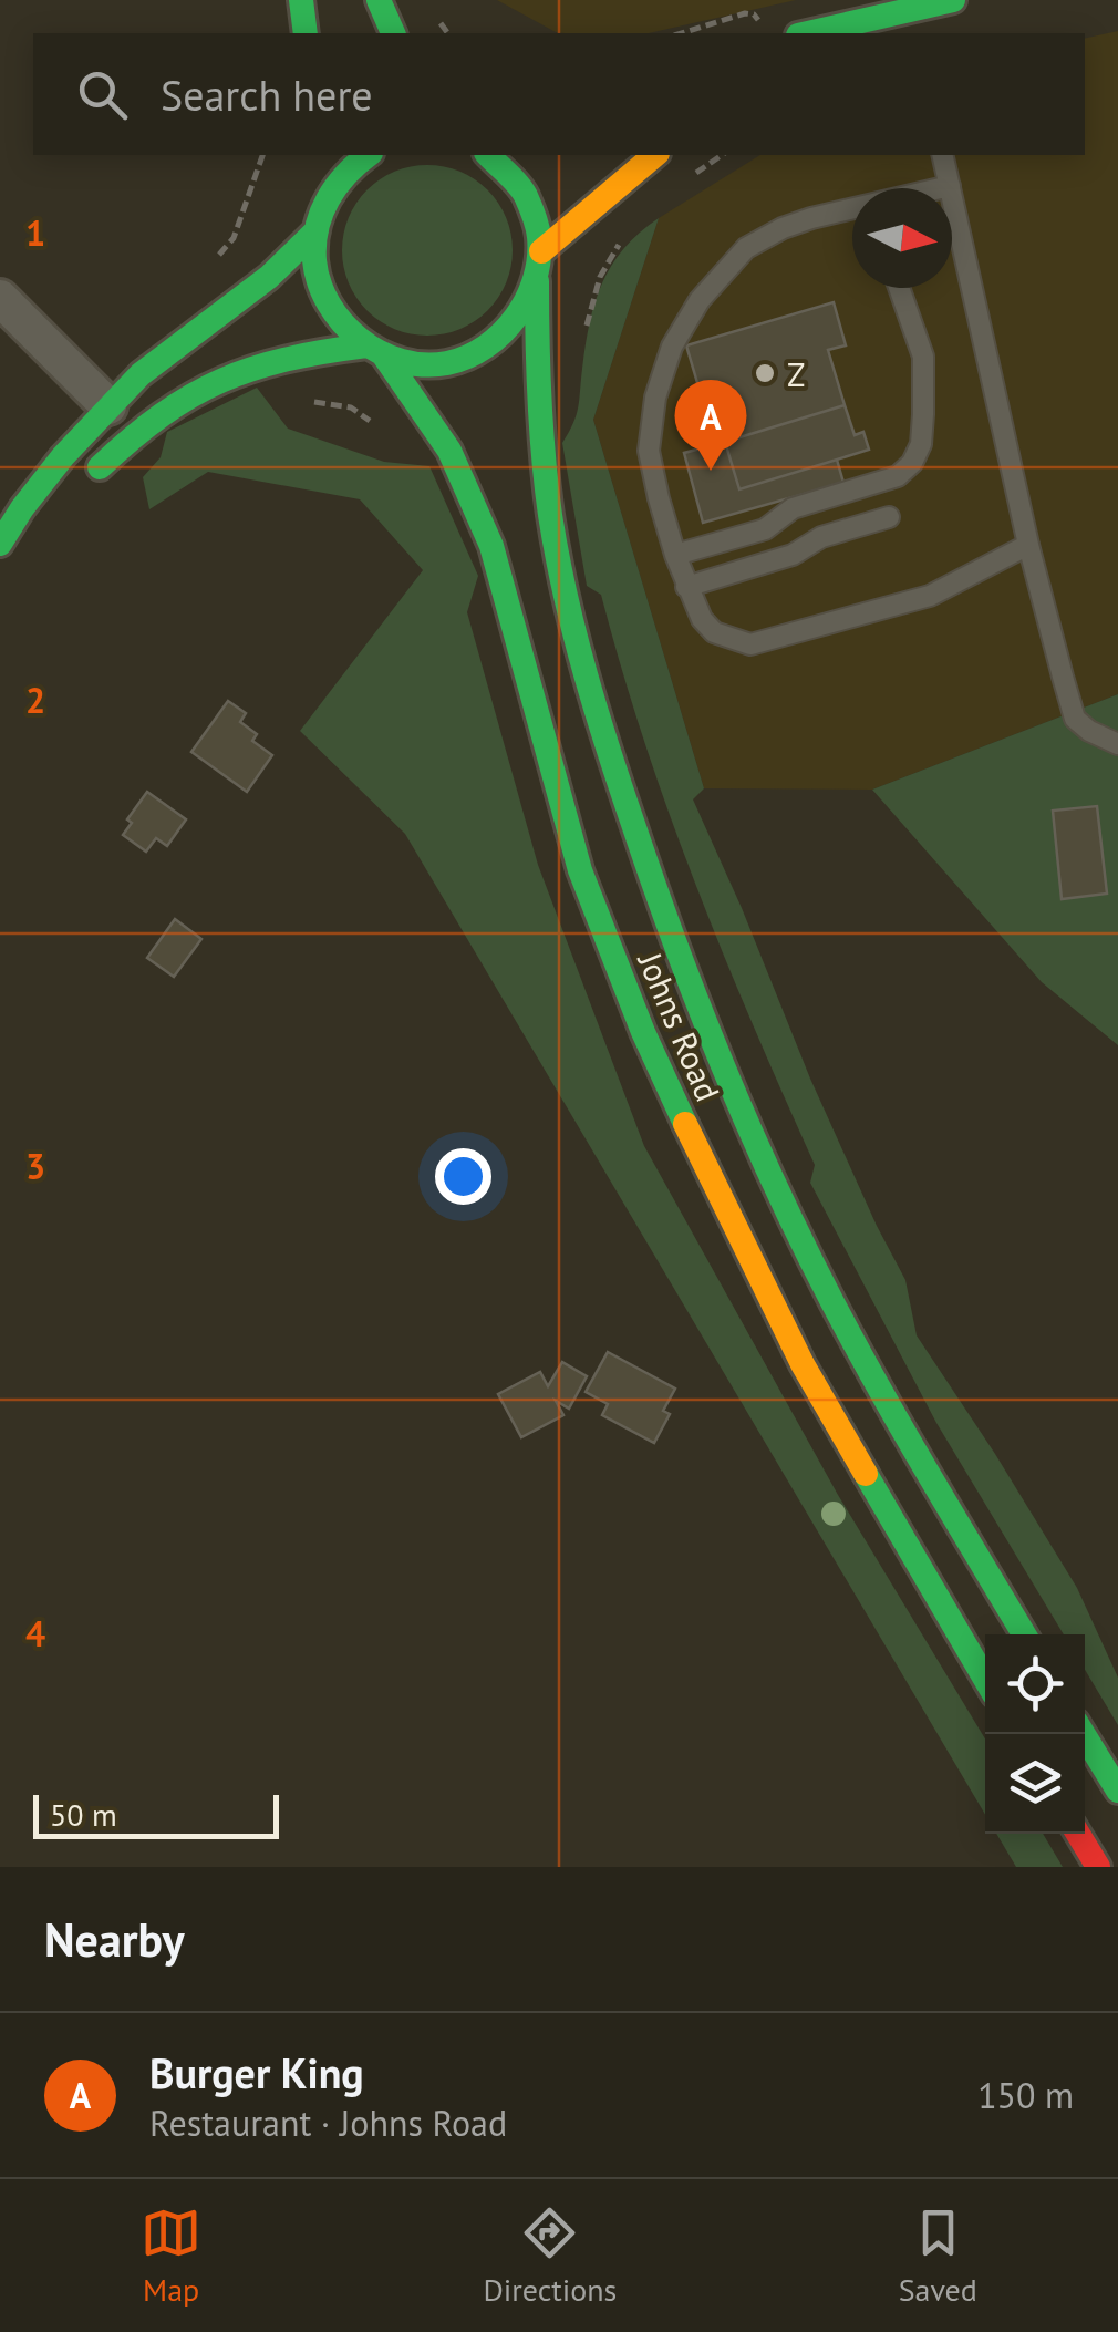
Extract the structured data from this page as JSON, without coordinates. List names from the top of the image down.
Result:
{
  "streets": {
    "main road": ["Johns Road"]
  },
  "places": ["Z"],
  "scale_bar": "50 m",
  "north": "right",
  "page": {
    "search": "Search here",
    "pins": "A",
    "scale": "50 m",
    "heading": "Nearby",
    "list": [
      {
        "mark": "A",
        "name": "Burger King",
        "note": "Restaurant · Johns Road",
        "value": "150 m"
      }
    ],
    "nav": ["Map", "Directions", "Saved"]
  },
  "grid": {
    "rows": [
      "1",
      "2",
      "3",
      "4"
    ]
  }
}
